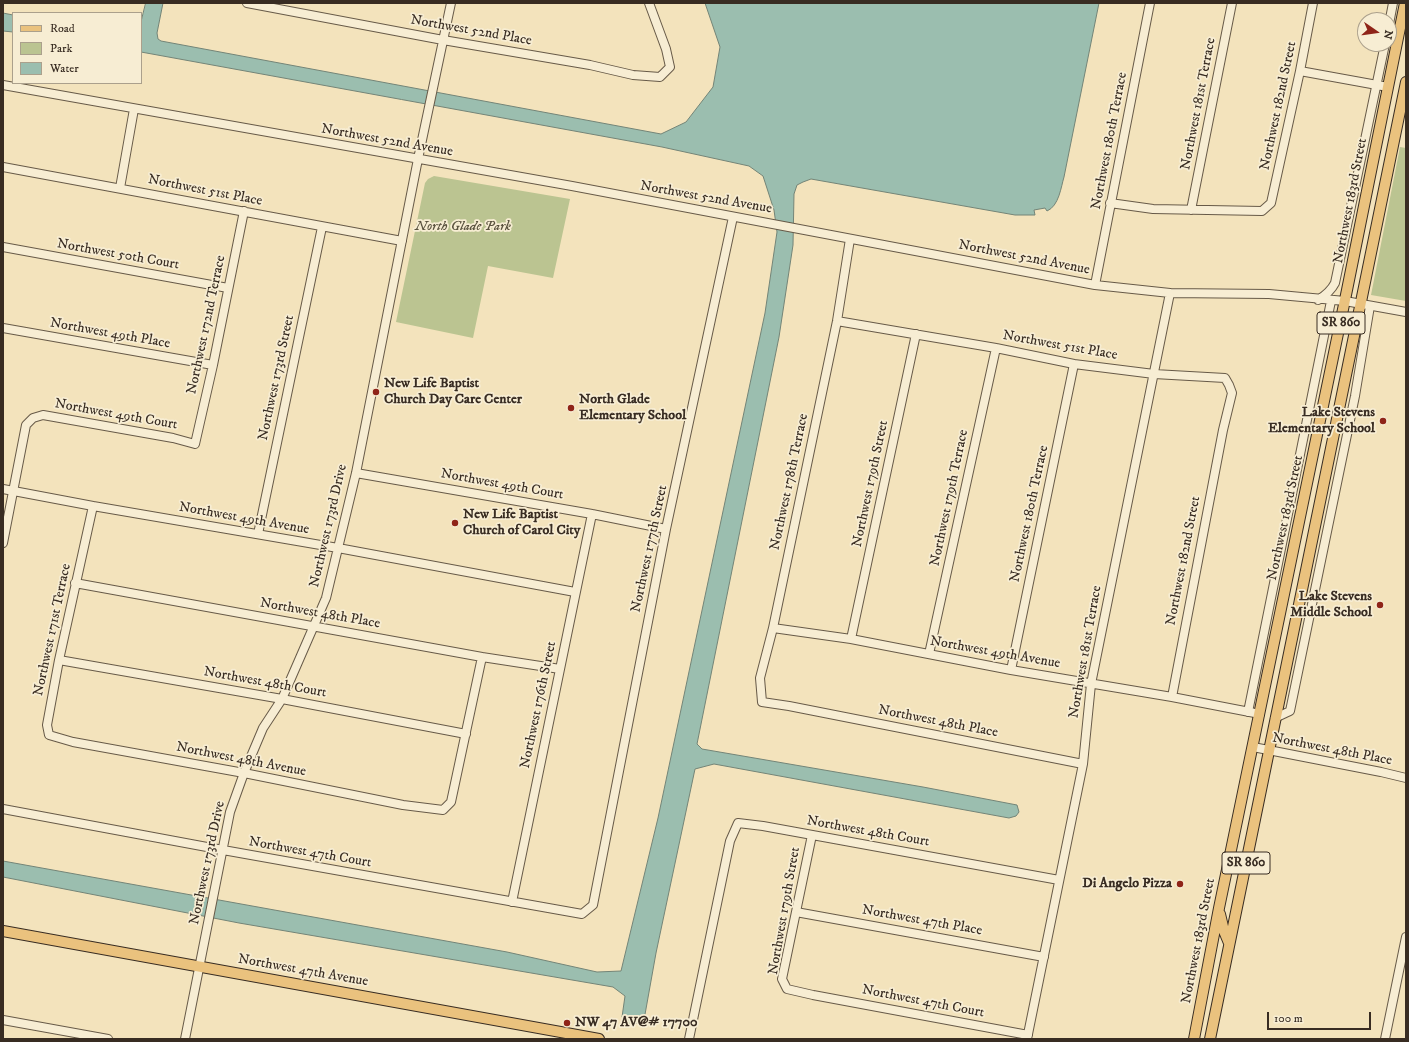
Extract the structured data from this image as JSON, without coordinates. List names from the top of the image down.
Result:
{
  "streets": {
    "main road": ["Northwest 183rd Street", "SR 860", "Northwest 47th Avenue"],
    "street": [
      "Northwest 52nd Place",
      "Northwest 181st Terrace",
      "Northwest 182nd Street",
      "Northwest 52nd Avenue",
      "Northwest 180th Terrace",
      "Northwest 51st Place",
      "Northwest 50th Court",
      "Northwest 172nd Terrace",
      "Northwest 49th Place",
      "Northwest 173rd Street",
      "Northwest 49th Court",
      "Northwest 178th Terrace",
      "Northwest 179th Street",
      "Northwest 179th Terrace",
      "Northwest 49th Avenue",
      "Northwest 173rd Drive",
      "Northwest 177th Street",
      "Northwest 48th Place",
      "Northwest 171st Terrace",
      "Northwest 48th Court",
      "Northwest 176th Street",
      "Northwest 48th Avenue",
      "Northwest 47th Court",
      "Northwest 47th Place"
    ]
  },
  "crossings": [
    ["Northwest 52nd Place", "Northwest 173rd Drive"],
    ["Northwest 181st Terrace", "Northwest 182nd Street"],
    ["Northwest 181st Terrace", "Northwest 52nd Avenue"],
    ["Northwest 181st Terrace", "Northwest 51st Place"],
    ["Northwest 181st Terrace", "Northwest 49th Avenue"],
    ["Northwest 181st Terrace", "Northwest 48th Place"],
    ["Northwest 181st Terrace", "Northwest 48th Court"],
    ["Northwest 181st Terrace", "Northwest 47th Court"],
    ["Northwest 181st Terrace", "Northwest 47th Place"],
    ["Northwest 182nd Street", "Northwest 51st Place"],
    ["Northwest 182nd Street", "Northwest 49th Avenue"],
    ["Northwest 52nd Avenue", "Northwest 180th Terrace"],
    ["Northwest 52nd Avenue", "Northwest 183rd Street"],
    ["Northwest 52nd Avenue", "Northwest 178th Terrace"],
    ["Northwest 52nd Avenue", "Northwest 173rd Drive"],
    ["Northwest 52nd Avenue", "Northwest 177th Street"],
    ["Northwest 180th Terrace", "Northwest 51st Place"],
    ["Northwest 180th Terrace", "Northwest 49th Avenue"],
    ["Northwest 51st Place", "Northwest 172nd Terrace"],
    ["Northwest 51st Place", "Northwest 173rd Street"],
    ["Northwest 51st Place", "Northwest 178th Terrace"],
    ["Northwest 51st Place", "Northwest 179th Street"],
    ["Northwest 51st Place", "Northwest 179th Terrace"],
    ["Northwest 51st Place", "Northwest 173rd Drive"],
    ["Northwest 183rd Street", "Northwest 49th Avenue"],
    ["Northwest 183rd Street", "Northwest 48th Place"],
    ["Northwest 50th Court", "Northwest 172nd Terrace"],
    ["Northwest 172nd Terrace", "Northwest 49th Place"],
    ["Northwest 172nd Terrace", "Northwest 49th Court"],
    ["Northwest 173rd Street", "Northwest 49th Avenue"],
    ["Northwest 49th Court", "Northwest 49th Avenue"],
    ["Northwest 49th Court", "Northwest 173rd Drive"],
    ["Northwest 49th Court", "Northwest 177th Street"],
    ["Northwest 49th Court", "Northwest 176th Street"],
    ["Northwest 178th Terrace", "Northwest 49th Avenue"],
    ["Northwest 178th Terrace", "Northwest 48th Place"],
    ["Northwest 179th Street", "Northwest 49th Avenue"],
    ["Northwest 179th Street", "Northwest 48th Court"],
    ["Northwest 179th Street", "Northwest 47th Court"],
    ["Northwest 179th Street", "Northwest 47th Place"],
    ["Northwest 179th Terrace", "Northwest 49th Avenue"],
    ["Northwest 49th Avenue", "Northwest 173rd Drive"],
    ["Northwest 49th Avenue", "Northwest 171st Terrace"],
    ["Northwest 49th Avenue", "Northwest 176th Street"],
    ["Northwest 173rd Drive", "Northwest 48th Place"],
    ["Northwest 173rd Drive", "Northwest 48th Court"],
    ["Northwest 173rd Drive", "Northwest 48th Avenue"],
    ["Northwest 173rd Drive", "Northwest 47th Court"],
    ["Northwest 173rd Drive", "Northwest 47th Avenue"],
    ["Northwest 177th Street", "Northwest 47th Court"],
    ["Northwest 48th Place", "Northwest 171st Terrace"],
    ["Northwest 48th Place", "Northwest 176th Street"],
    ["Northwest 171st Terrace", "Northwest 48th Court"],
    ["Northwest 171st Terrace", "Northwest 48th Avenue"],
    ["Northwest 48th Court", "Northwest 48th Avenue"],
    ["Northwest 176th Street", "Northwest 47th Court"]
  ],
  "parks": ["North Glade Park"],
  "places": [
    "New Life Baptist Church Day Care Center",
    "North Glade Elementary School",
    "Lake Stevens Elementary School",
    "New Life Baptist Church of Carol City",
    "Lake Stevens Middle School",
    "Di Angelo Pizza",
    "NW 47 AV@# 17700"
  ],
  "legend": ["Road", "Park", "Water"],
  "scale_bar": "100 m",
  "north": "right"
}
